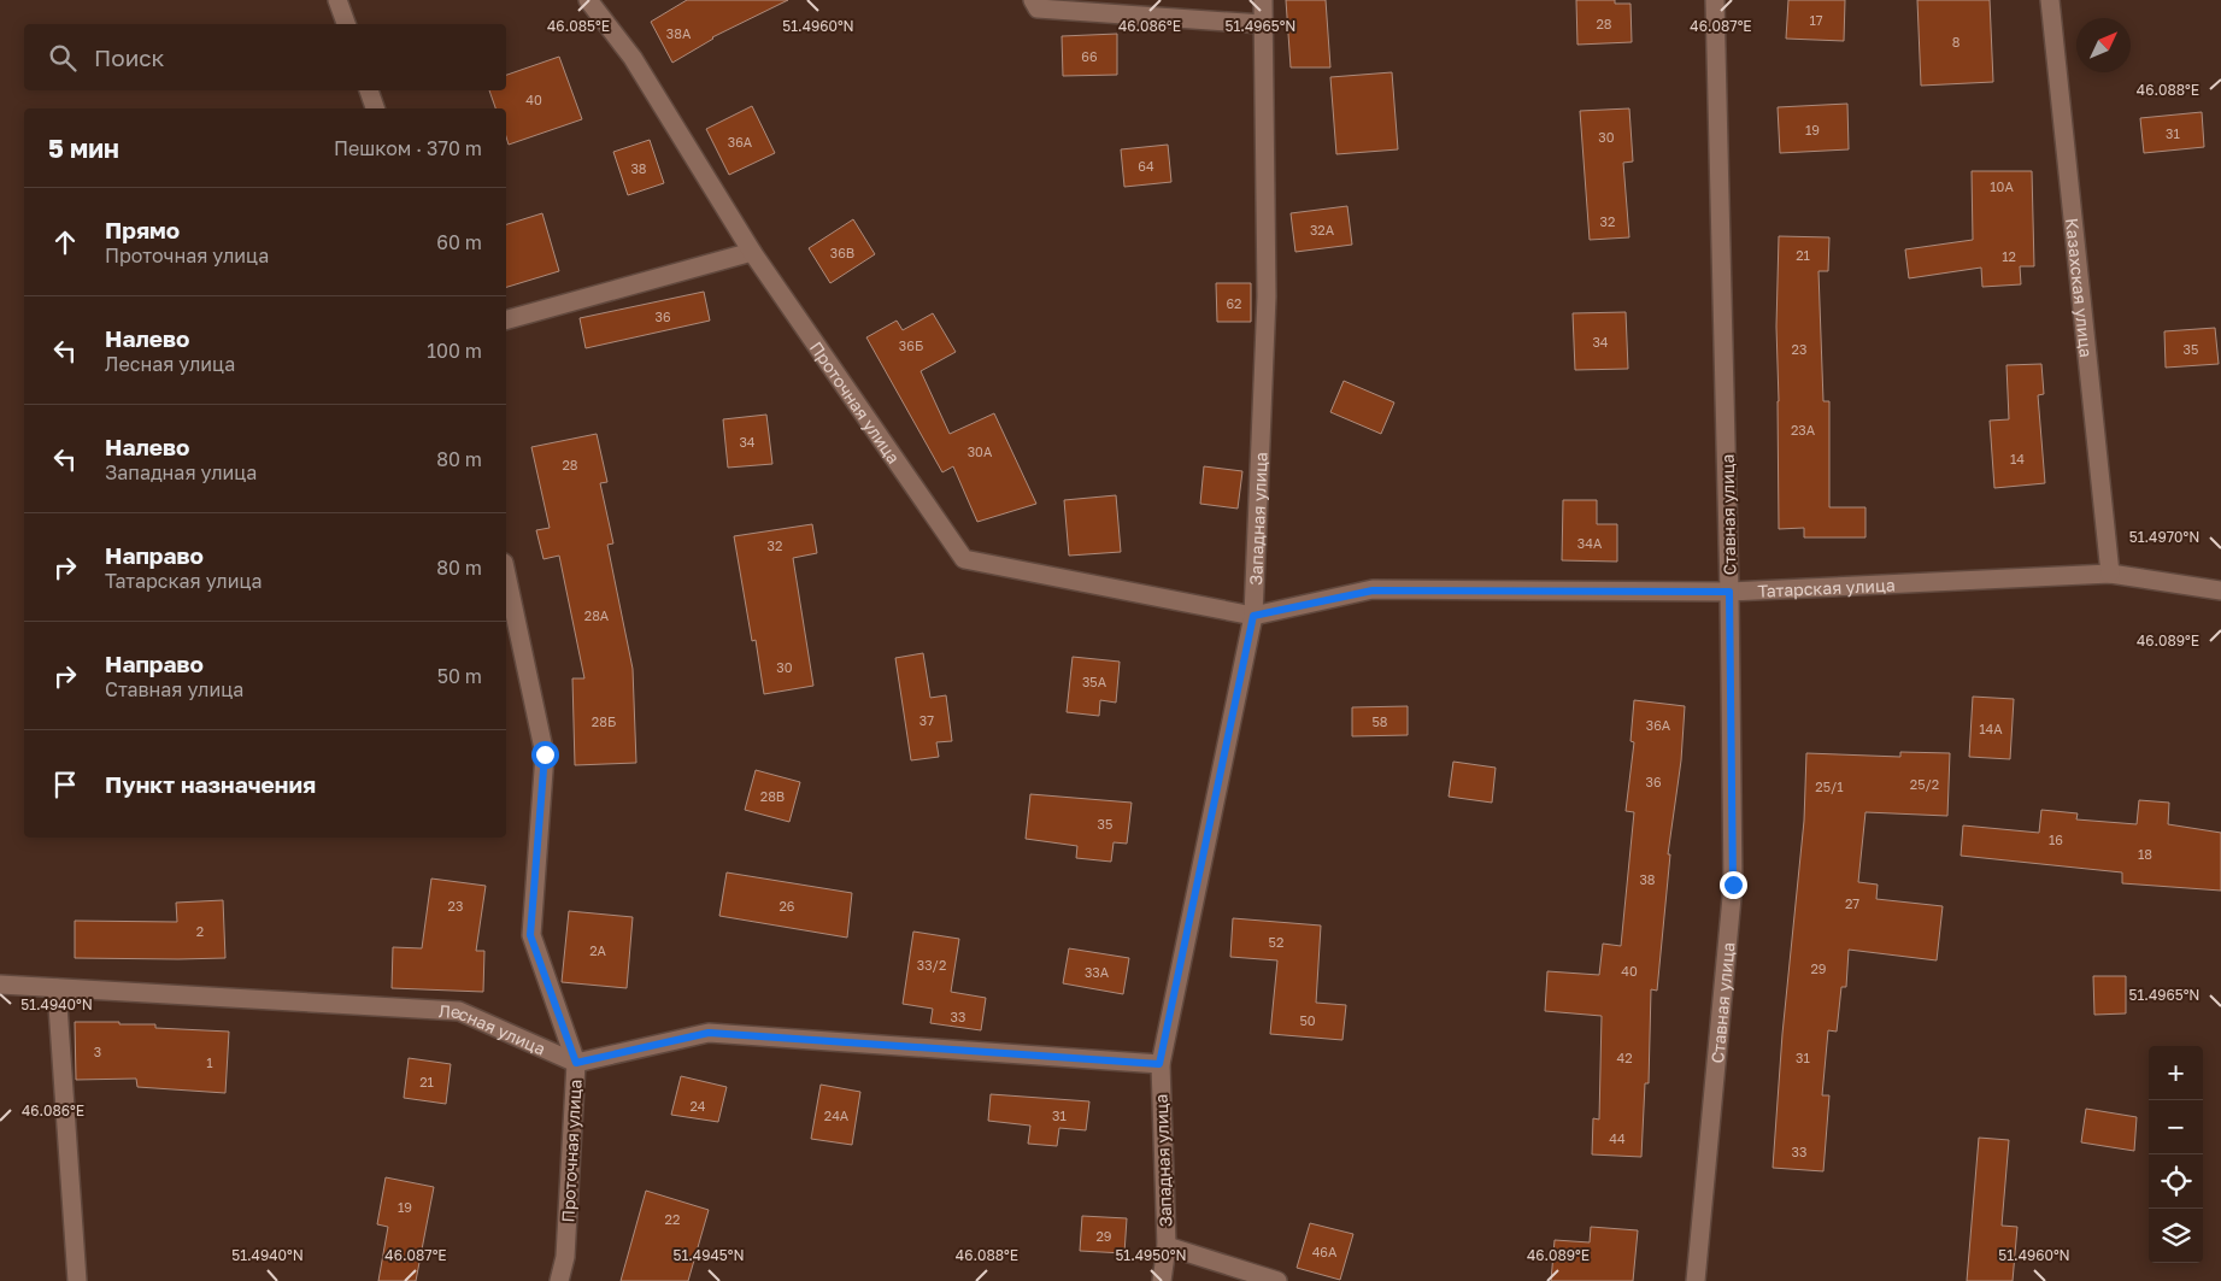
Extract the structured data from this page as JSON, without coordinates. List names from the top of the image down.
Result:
{
  "streets": {
    "street": [
      "Казахская улица",
      "Проточная улица",
      "Ставная улица",
      "Западная улица",
      "Татарская улица",
      "Лесная улица"
    ]
  },
  "crossings": [
    ["Казахская улица", "Татарская улица"],
    ["Проточная улица", "Западная улица"],
    ["Проточная улица", "Татарская улица"],
    ["Проточная улица", "Лесная улица"],
    ["Ставная улица", "Татарская улица"],
    ["Западная улица", "Татарская улица"]
  ],
  "house_numbers": [
    "17",
    "28",
    "38А",
    "8",
    "66",
    "40",
    "19",
    "31",
    "30",
    "36А",
    "64",
    "38",
    "10А",
    "32",
    "32А",
    "36В",
    "21",
    "12",
    "62",
    "36",
    "34",
    "36Б",
    "23",
    "35",
    "23А",
    "34",
    "30А",
    "14",
    "28",
    "34А",
    "32",
    "28А",
    "30",
    "35А",
    "37",
    "28Б",
    "58",
    "36А",
    "14А",
    "36",
    "25/2",
    "25/1",
    "28В",
    "35",
    "16",
    "18",
    "38",
    "27",
    "23",
    "26",
    "2",
    "52",
    "2А",
    "33/2",
    "29",
    "40",
    "33А",
    "33",
    "50",
    "3",
    "42",
    "31",
    "1",
    "21",
    "24",
    "24А",
    "31",
    "44",
    "33",
    "19",
    "22",
    "29",
    "46А"
  ],
  "north": "top right",
  "page": {
    "search": "Поиск",
    "heading": ["5 мин", "Пешком · 370 m"],
    "list": [
      ["Прямо", "Проточная улица", "60 m"],
      ["Налево", "Лесная улица", "100 m"],
      ["Налево", "Западная улица", "80 m"],
      ["Направо", "Татарская улица", "80 m"],
      ["Направо", "Ставная улица", "50 m"],
      "Пункт назначения"
    ],
    "map_buttons": ["+", "−"]
  },
  "coordinates": [
    "46.085°E",
    "46.087°E",
    "46.086°E",
    "51.4960°N",
    "51.4965°N",
    "46.088°E",
    "51.4970°N",
    "46.089°E",
    "51.4940°N",
    "51.4945°N",
    "51.4950°N"
  ]
}
